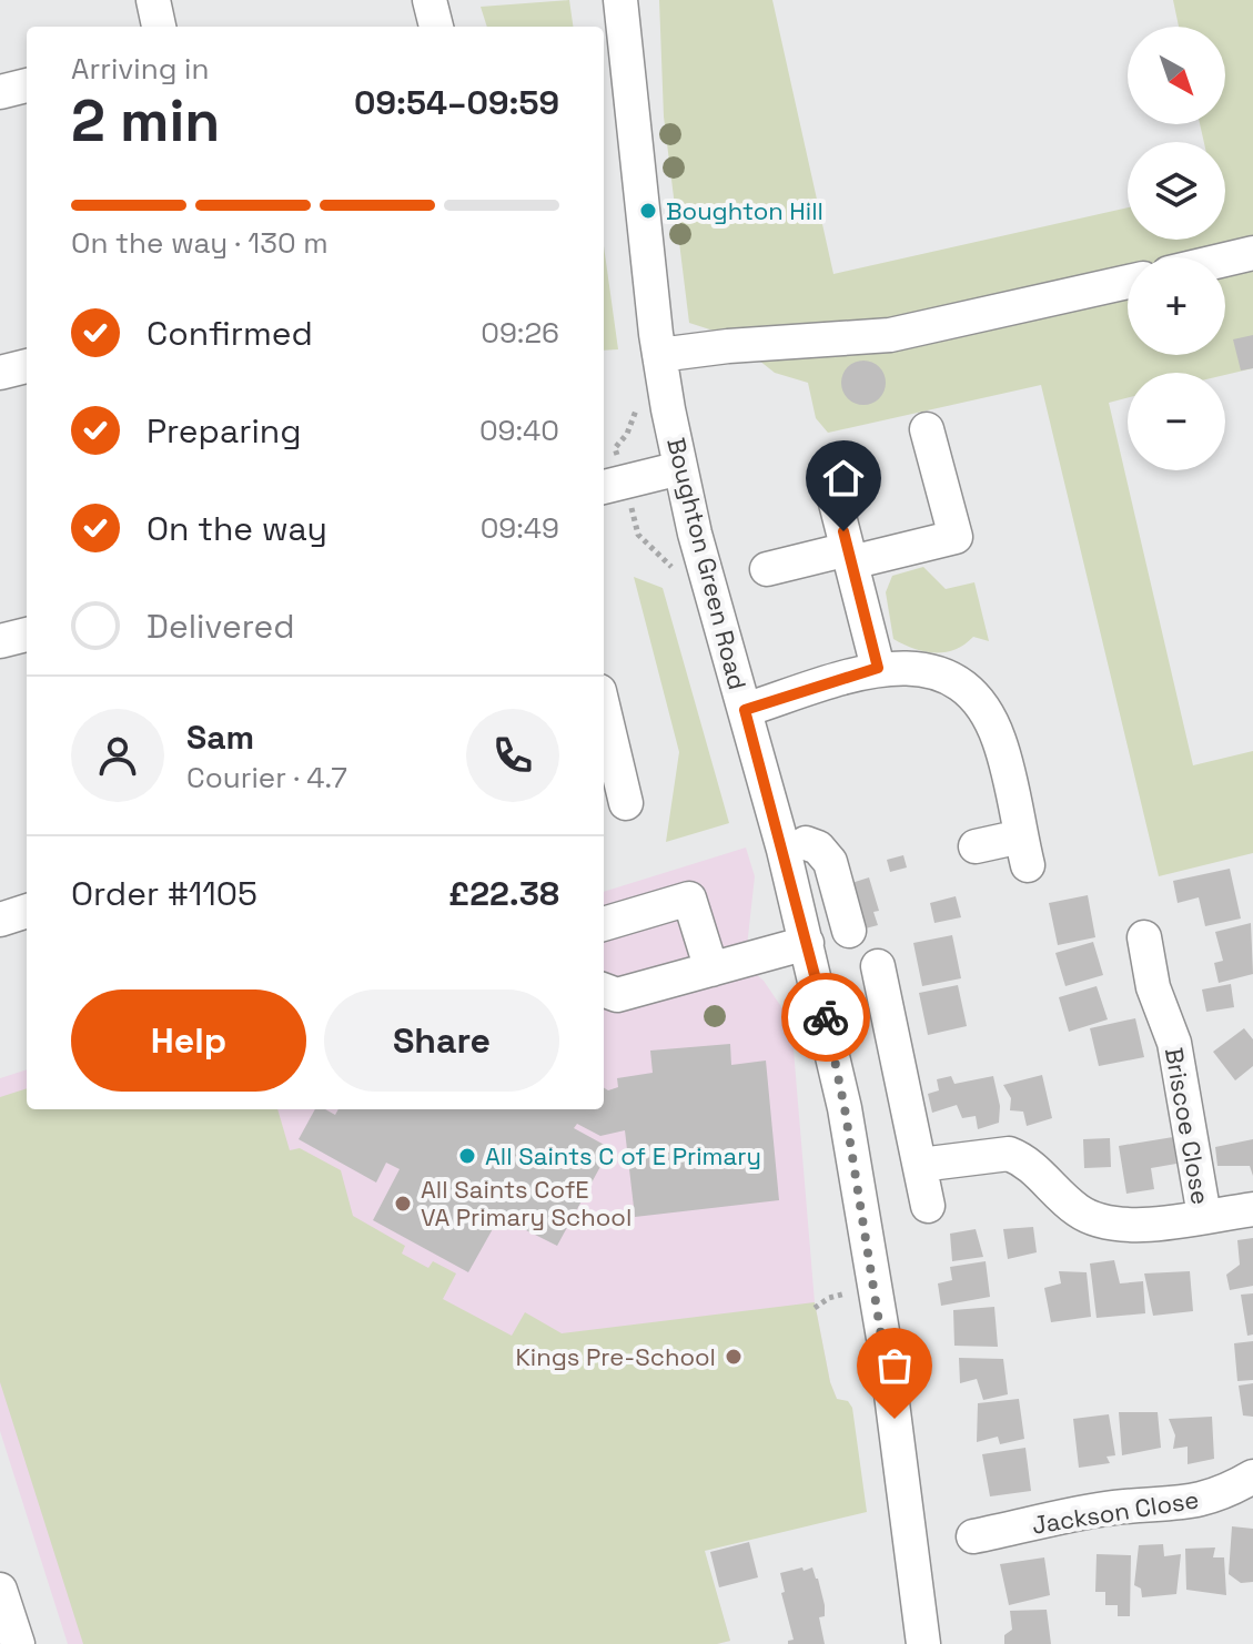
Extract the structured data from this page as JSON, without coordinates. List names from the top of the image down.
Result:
{
  "streets": {
    "street": ["Boughton Green Road", "Briscoe Close", "Jackson Close"]
  },
  "places": [
    "Boughton Hill",
    "All Saints C of E Primary",
    "All Saints CofE VA Primary School",
    "Kings Pre-School"
  ],
  "north": "bottom right",
  "page": {
    "map_buttons": ["+", "−"],
    "heading": ["2 min", "Arriving in", "09:54–09:59"],
    "panel": [
      "Sam",
      "Courier · 4.7",
      "Order #1105",
      "£22.38"
    ],
    "bar": "On the way · 130 m",
    "list": [
      ["Confirmed", "09:26"],
      ["Preparing", "09:40"],
      ["On the way", "09:49"],
      "Delivered"
    ],
    "buttons": ["Help", "Share"]
  }
}
